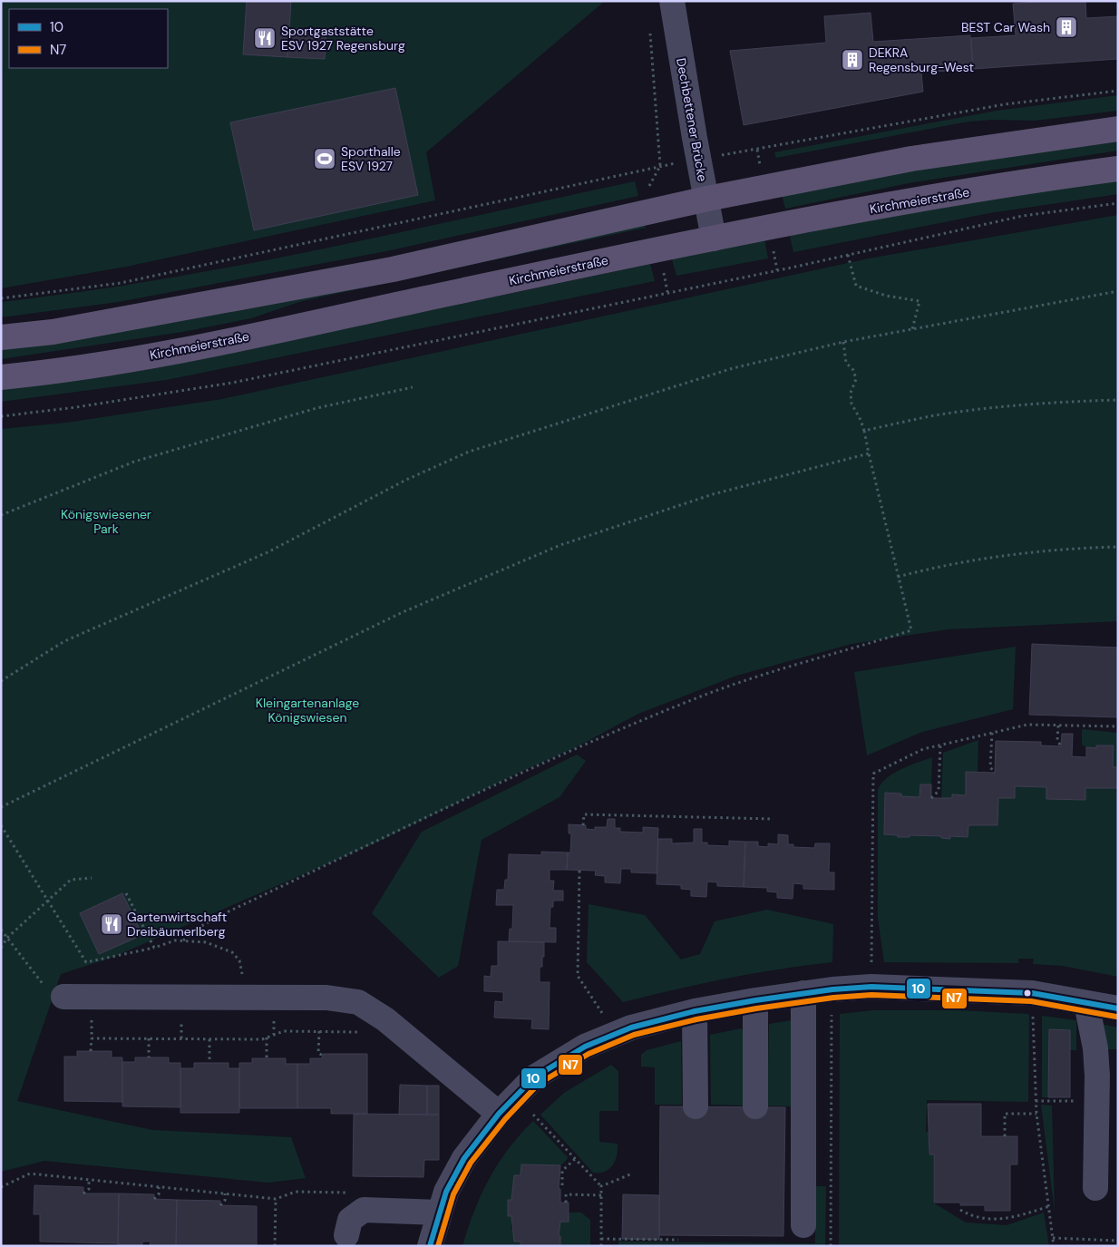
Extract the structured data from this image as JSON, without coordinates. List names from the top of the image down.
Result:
{
  "streets": {
    "main road": ["Kirchmeierstraße"],
    "street": ["Dechbettener Brücke"]
  },
  "crossings": [
    ["Dechbettener Brücke", "Kirchmeierstraße"]
  ],
  "parks": ["Königswiesener Park", "Kleingartenanlage Königswiesen"],
  "places": {
    "building": ["BEST Car Wash", "DEKRA Regensburg-West"],
    "restaurant": ["Sportgaststätte ESV 1927 Regensburg", "Gartenwirtschaft Dreibäumerlberg"],
    "sports": ["Sporthalle ESV 1927"]
  },
  "lines": ["transit line 10", "transit line N7"],
  "legend": ["10", "N7"]
}
